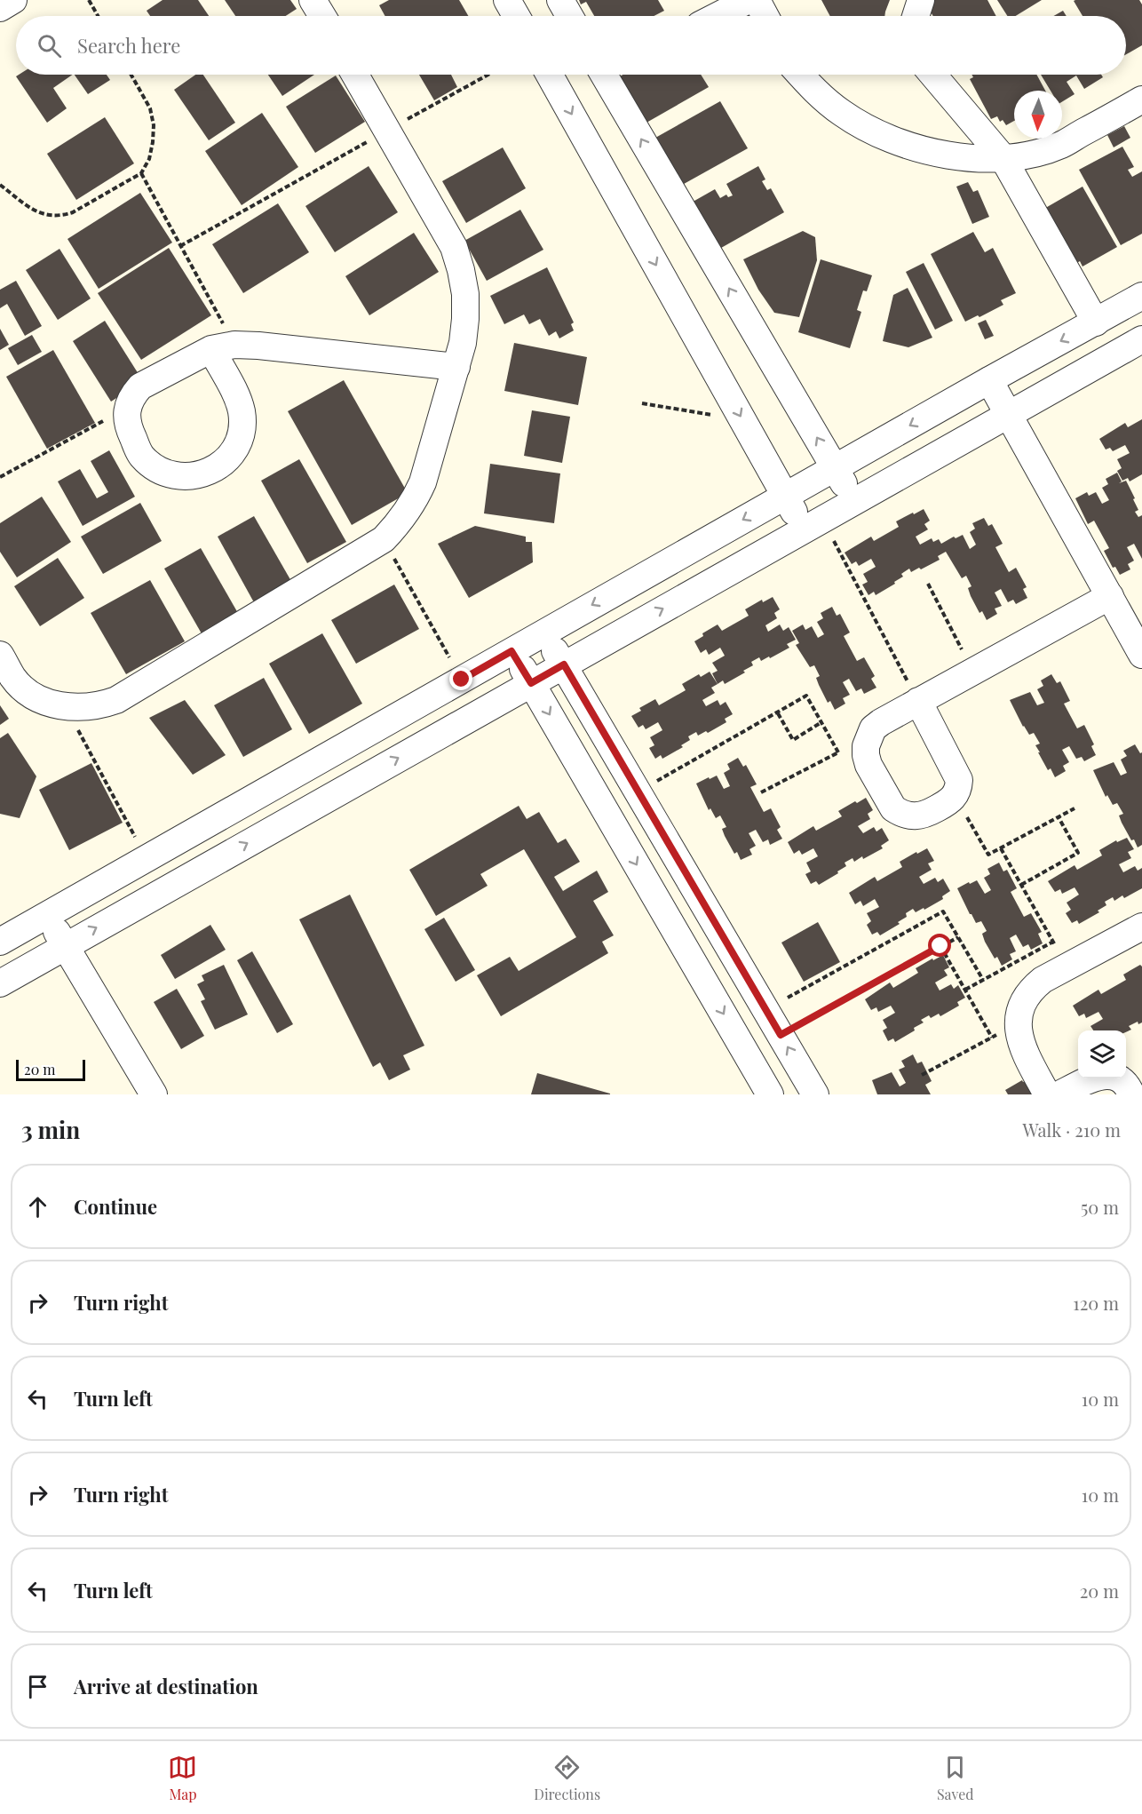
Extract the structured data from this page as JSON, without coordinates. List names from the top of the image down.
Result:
{
  "scale_bar": "20 m",
  "north": "bottom",
  "page": {
    "search": "Search here",
    "scale": "20 m",
    "heading": ["3 min", "Walk · 210 m"],
    "list": [
      ["Continue", "50 m"],
      ["Turn right", "120 m"],
      ["Turn left", "10 m"],
      ["Turn right", "10 m"],
      ["Turn left", "20 m"],
      "Arrive at destination"
    ],
    "nav": ["Map", "Directions", "Saved"]
  }
}
